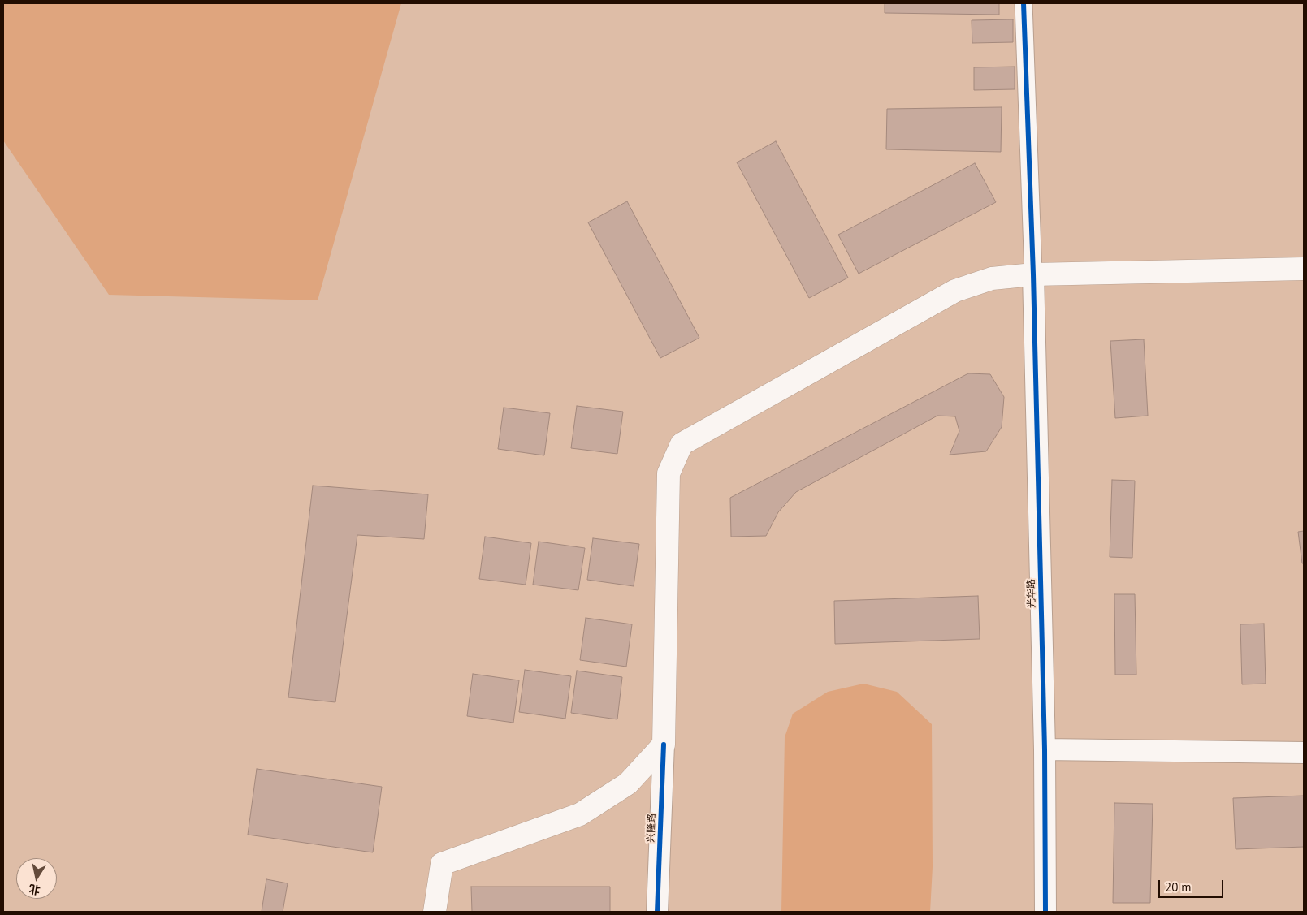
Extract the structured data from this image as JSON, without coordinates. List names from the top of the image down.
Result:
{
  "streets": {
    "street": ["光华路", "兴隆路"]
  },
  "scale_bar": "20 m",
  "north": "bottom"
}
